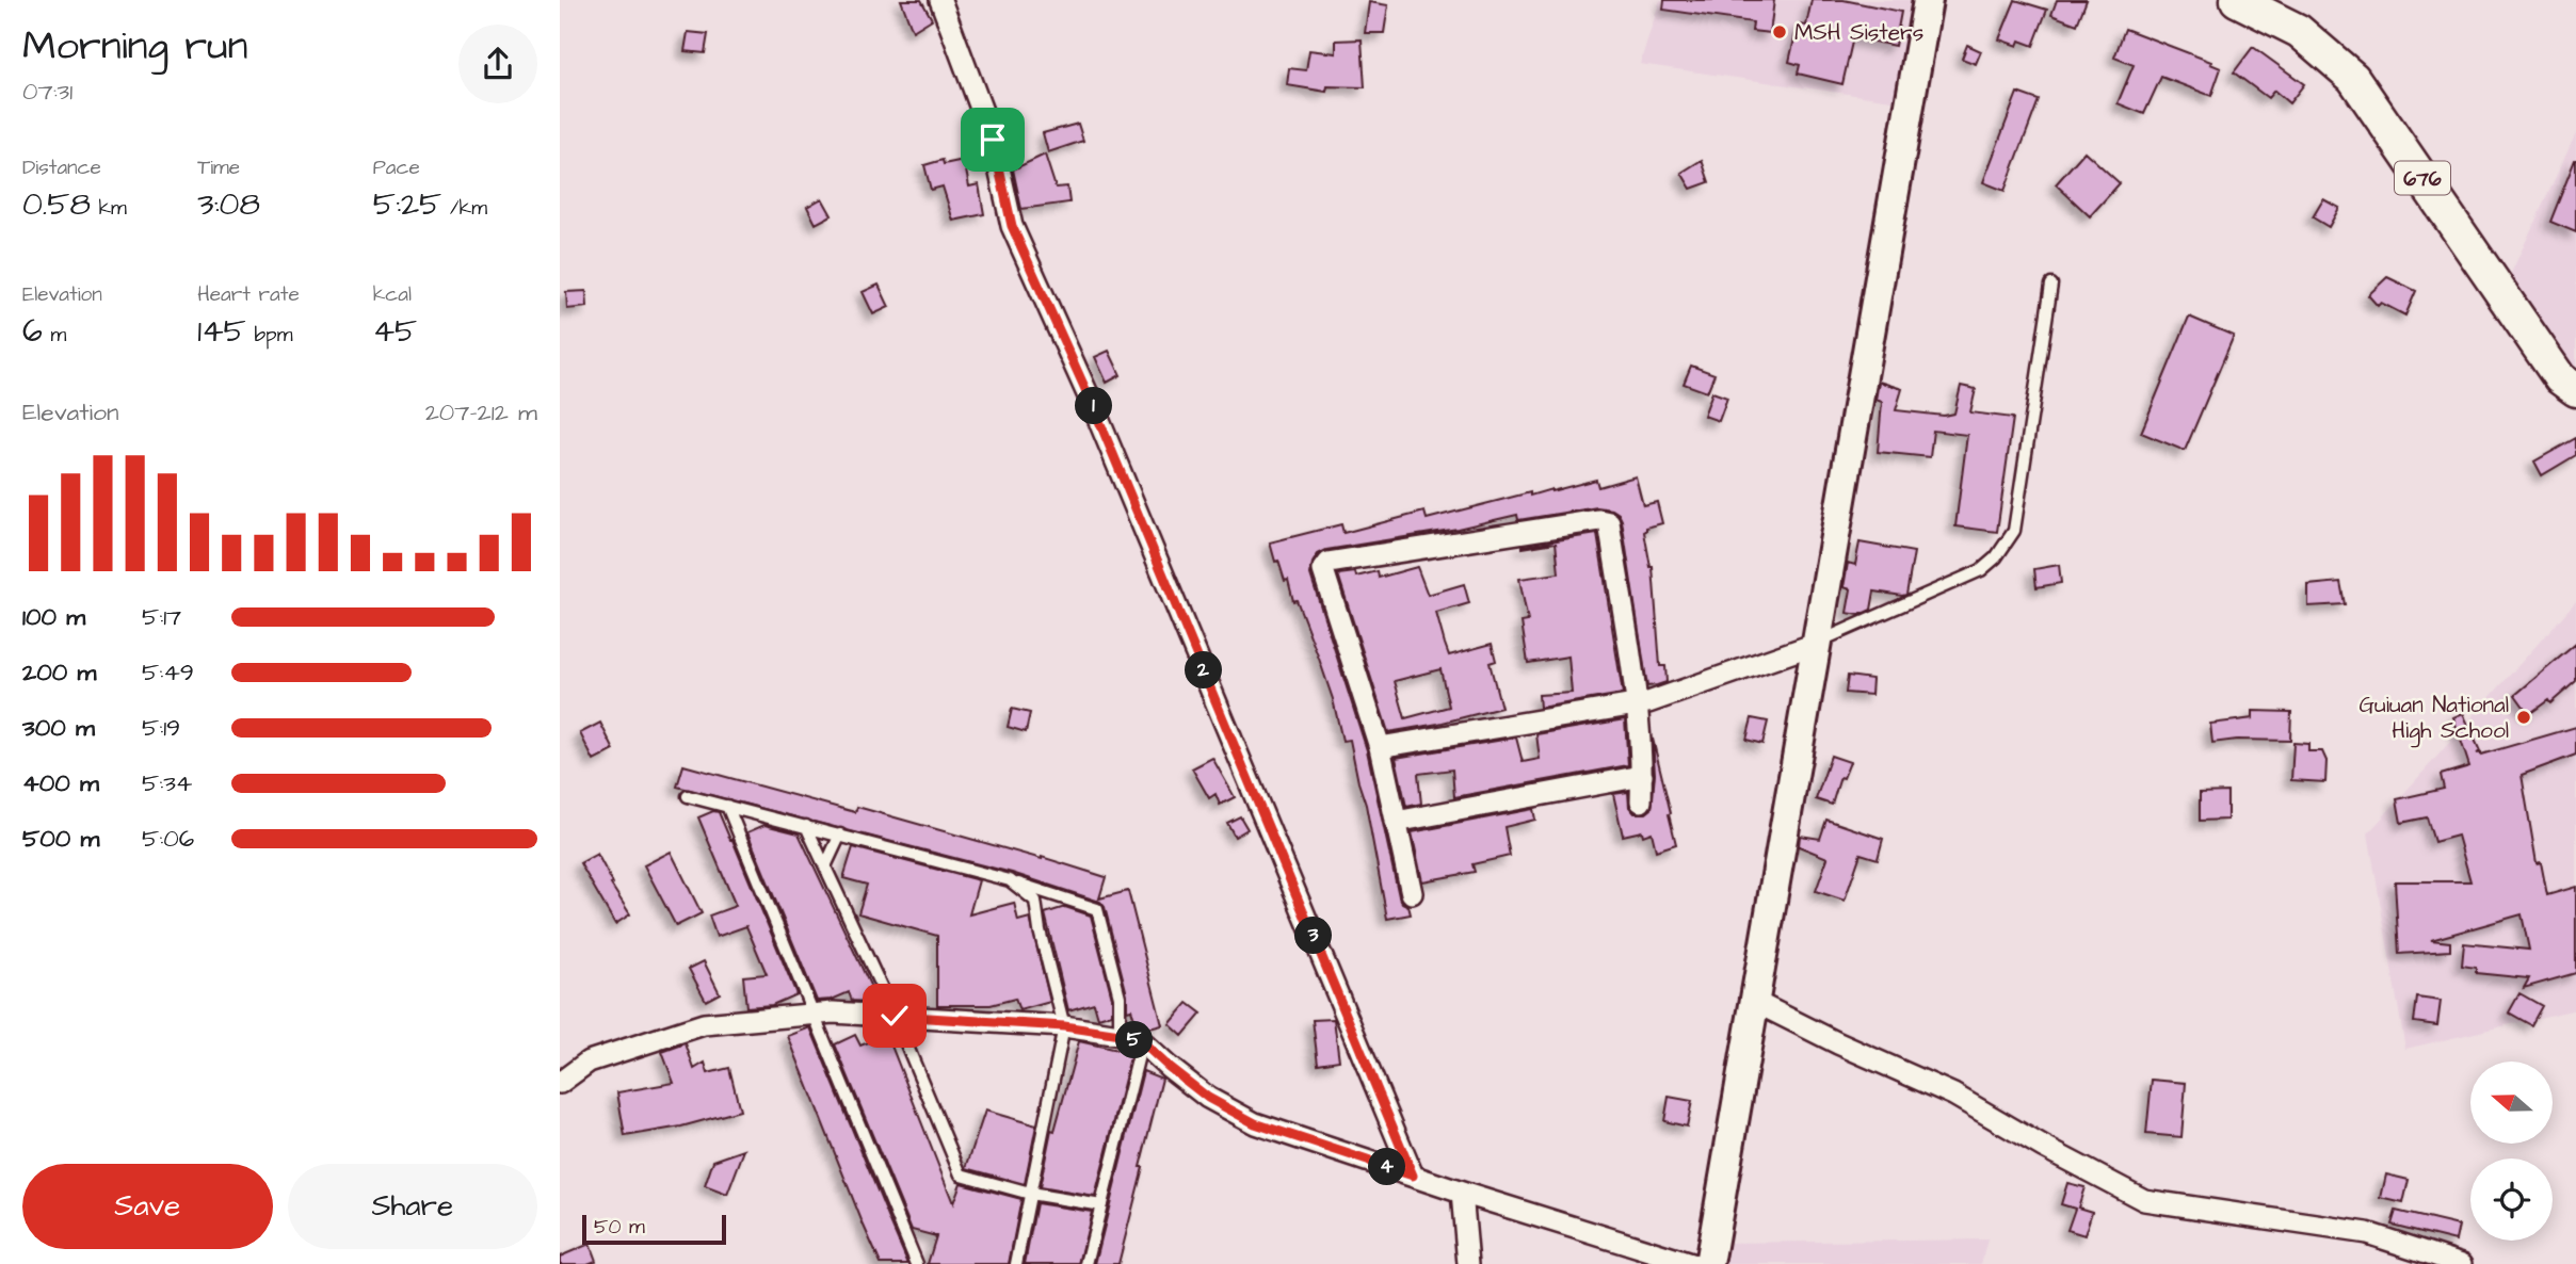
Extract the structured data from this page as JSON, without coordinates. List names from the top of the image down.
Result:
{
  "streets": {
    "main road": ["676"]
  },
  "places": ["MSH Sisters", "Guiuan National High School"],
  "scale_bar": "50 m",
  "north": "left",
  "page": {
    "heading": ["Morning run", "07:31"],
    "stats": [
      ["Distance", "0.58 km"],
      ["Time", "3:08"],
      ["Pace", "5:25 /km"],
      ["Elevation", "6 m"],
      ["Heart rate", "145 bpm"],
      ["kcal", "45"]
    ],
    "chart": ["Elevation", "207–212 m"],
    "pins": [
      "1",
      "2",
      "3",
      "5",
      "4"
    ],
    "list": [
      {
        "name": "100 m",
        "note": "5:17"
      },
      {
        "name": "200 m",
        "note": "5:49"
      },
      {
        "name": "300 m",
        "note": "5:19"
      },
      {
        "name": "400 m",
        "note": "5:34"
      },
      {
        "name": "500 m",
        "note": "5:06"
      }
    ],
    "buttons": ["Save", "Share"],
    "scale": "50 m"
  }
}
